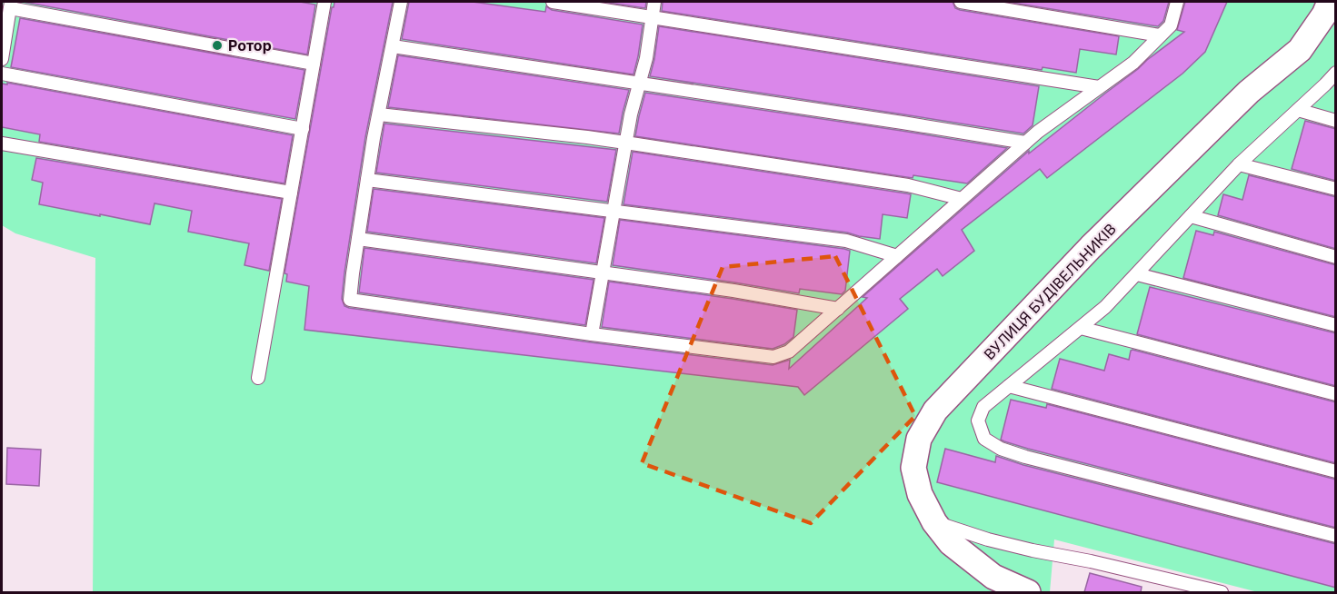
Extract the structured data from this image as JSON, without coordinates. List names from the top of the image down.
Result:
{
  "streets": {
    "street": ["ВУЛИЦЯ БУДІВЕЛЬНИКІВ"]
  },
  "places": ["Ротор"]
}
